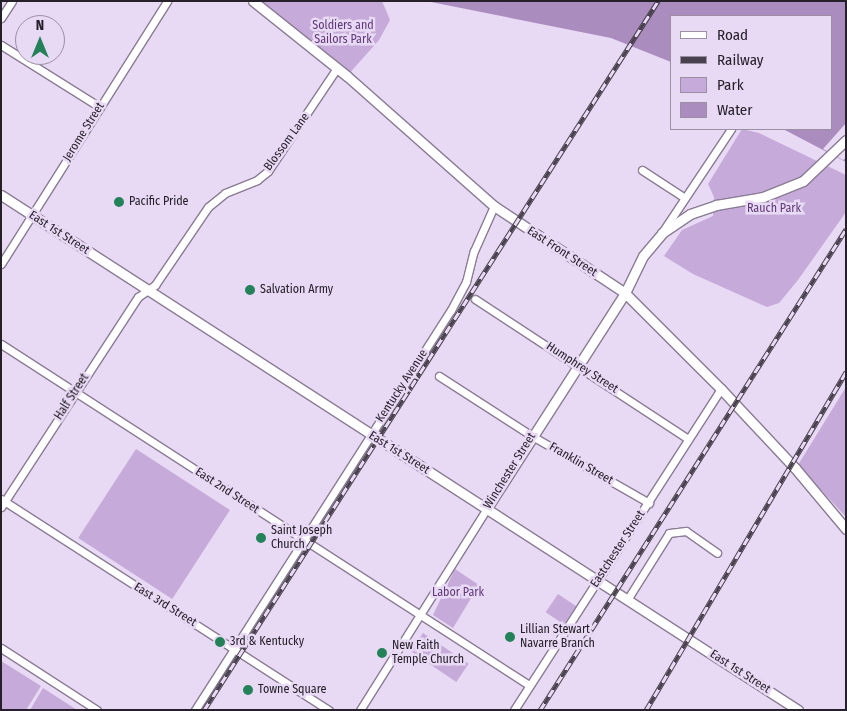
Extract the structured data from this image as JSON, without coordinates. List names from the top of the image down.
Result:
{
  "streets": {
    "street": [
      "Jerome Street",
      "Blossom Lane",
      "East 1st Street",
      "East Front Street",
      "Humphrey Street",
      "Kentucky Avenue",
      "Half Street",
      "Franklin Street",
      "Winchester Street",
      "East 2nd Street",
      "Eastchester Street",
      "East 3rd Street"
    ]
  },
  "crossings": [
    ["Jerome Street", "East 1st Street"],
    ["Blossom Lane", "East 1st Street"],
    ["Blossom Lane", "East Front Street"],
    ["Blossom Lane", "Half Street"],
    ["East 1st Street", "Kentucky Avenue"],
    ["East 1st Street", "Half Street"],
    ["East 1st Street", "Winchester Street"],
    ["East 1st Street", "Eastchester Street"],
    ["East Front Street", "Kentucky Avenue"],
    ["East Front Street", "Winchester Street"],
    ["East Front Street", "Eastchester Street"],
    ["Humphrey Street", "Winchester Street"],
    ["Humphrey Street", "Eastchester Street"],
    ["Kentucky Avenue", "East 2nd Street"],
    ["Kentucky Avenue", "East 3rd Street"],
    ["Half Street", "East 2nd Street"],
    ["Half Street", "East 3rd Street"],
    ["Franklin Street", "Winchester Street"],
    ["Franklin Street", "Eastchester Street"],
    ["Winchester Street", "East 2nd Street"],
    ["East 2nd Street", "Eastchester Street"]
  ],
  "parks": ["Soldiers and Sailors Park", "Rauch Park", "Labor Park"],
  "places": [
    "Pacific Pride",
    "Salvation Army",
    "Saint Joseph Church",
    "Lillian Stewart Navarre Branch",
    "3rd & Kentucky",
    "New Faith Temple Church",
    "Towne Square"
  ],
  "legend": [
    "Road",
    "Railway",
    "Park",
    "Water"
  ],
  "north": "top"
}
